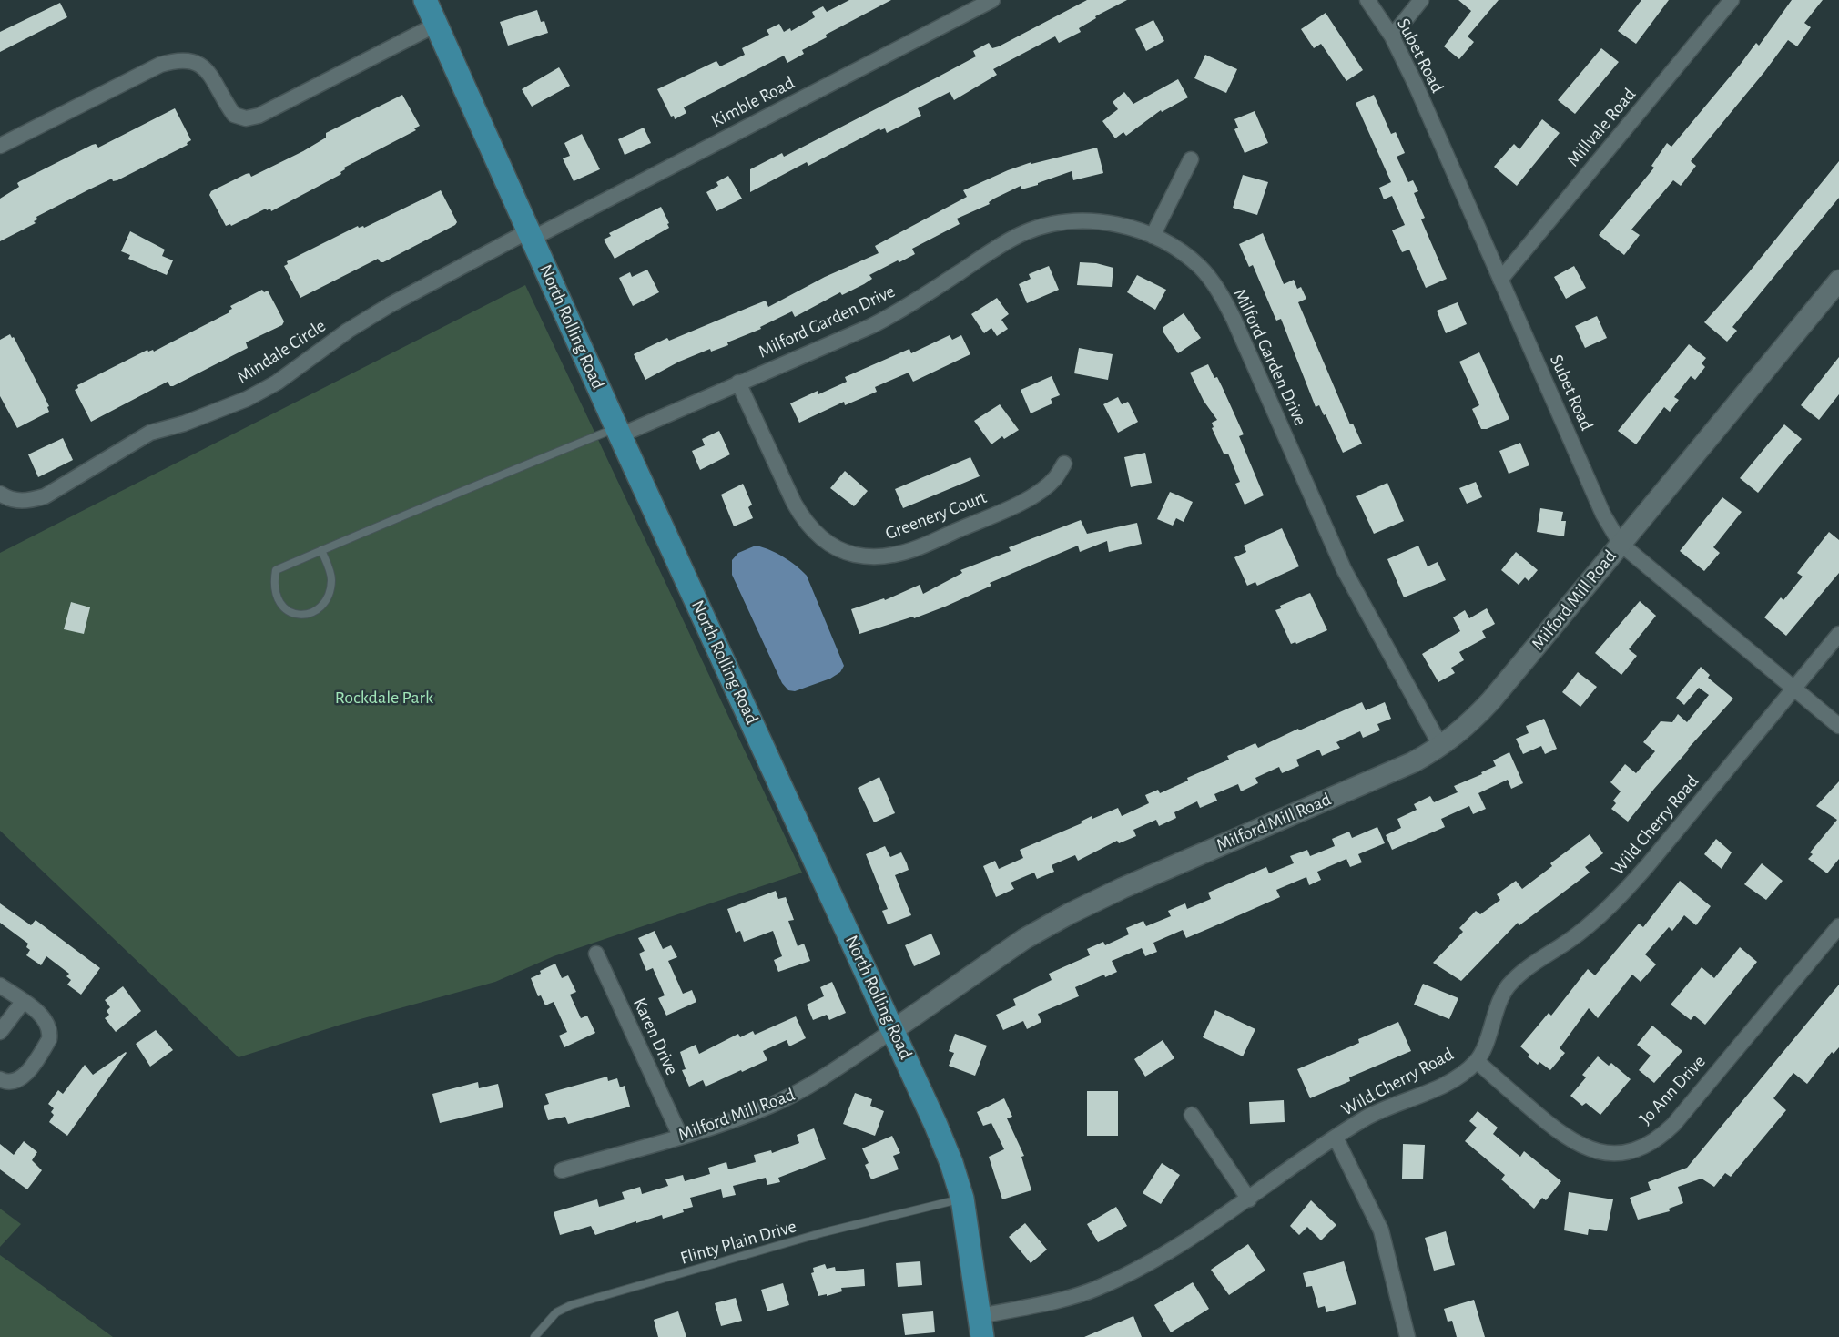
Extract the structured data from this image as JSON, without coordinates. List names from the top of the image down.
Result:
{
  "streets": {
    "main road": ["North Rolling Road", "Milford Mill Road"],
    "street": [
      "Subet Road",
      "Kimble Road",
      "Millvale Road",
      "Milford Garden Drive",
      "Mindale Circle",
      "Greenery Court",
      "Wild Cherry Road",
      "Karen Drive",
      "Jo Ann Drive"
    ],
    "lane": ["Flinty Plain Drive"]
  },
  "crossings": [
    ["Subet Road", "Millvale Road"],
    ["Subet Road", "Milford Mill Road"],
    ["Subet Road", "Wild Cherry Road"],
    ["Kimble Road", "North Rolling Road"],
    ["Kimble Road", "Mindale Circle"],
    ["Milford Garden Drive", "North Rolling Road"],
    ["Milford Garden Drive", "Greenery Court"],
    ["Milford Garden Drive", "Milford Mill Road"],
    ["North Rolling Road", "Mindale Circle"],
    ["North Rolling Road", "Milford Mill Road"],
    ["North Rolling Road", "Wild Cherry Road"],
    ["North Rolling Road", "Flinty Plain Drive"],
    ["Milford Mill Road", "Karen Drive"],
    ["Wild Cherry Road", "Jo Ann Drive"]
  ],
  "parks": ["Rockdale Park"]
}
